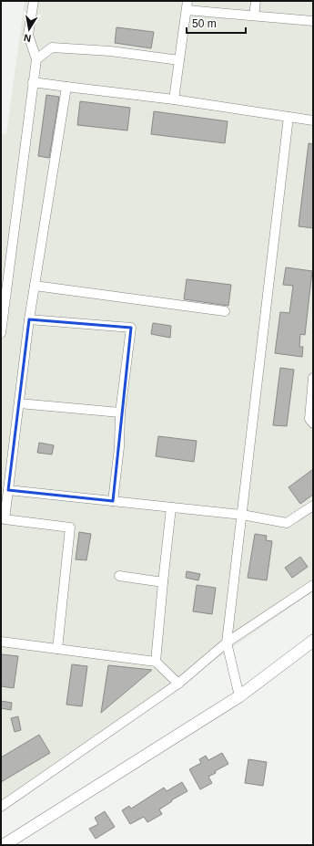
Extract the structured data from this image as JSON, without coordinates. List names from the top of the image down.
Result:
{
  "scale_bar": "50 m",
  "north": "bottom"
}
